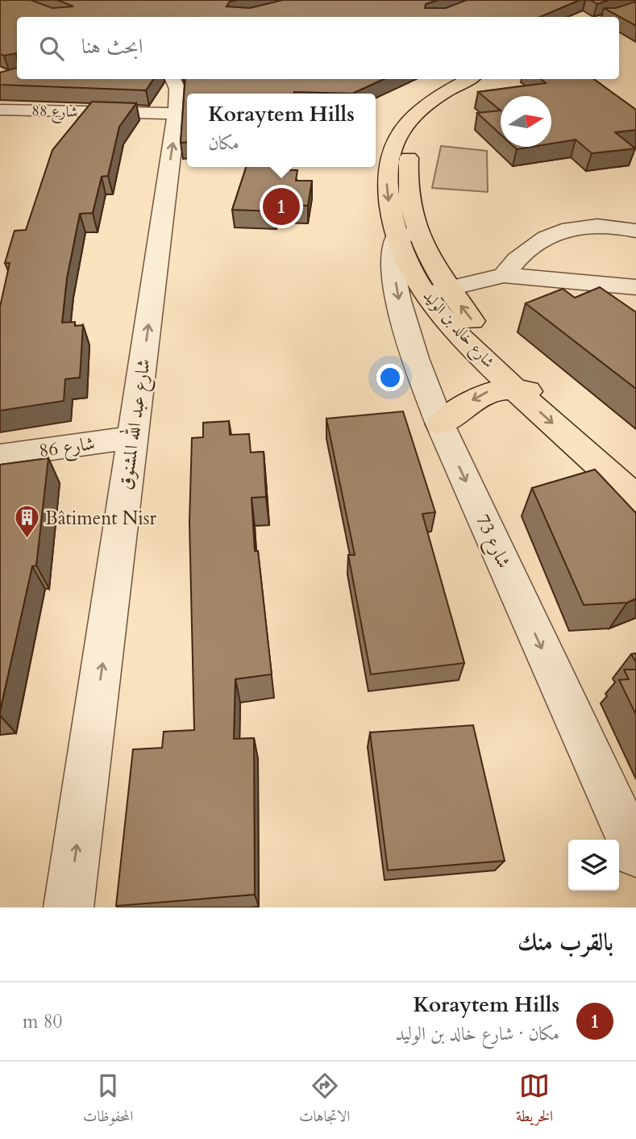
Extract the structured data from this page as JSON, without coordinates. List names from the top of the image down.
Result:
{
  "streets": {
    "main road": ["شارع خالد بن الوليد"],
    "street": [
      "شارع 88",
      "شارع عبد الله المشنوق",
      "شارع 86",
      "شارع 73"
    ]
  },
  "crossings": [
    ["شارع 88", "شارع عبد الله المشنوق"],
    ["شارع خالد بن الوليد", "شارع 73"],
    ["شارع عبد الله المشنوق", "شارع 86"]
  ],
  "one_way": ["شارع عبد الله المشنوق", "شارع 73"],
  "places": {
    "building": ["Bâtiment Nisr"]
  },
  "north": "right",
  "page": {
    "search": "ابحث هنا",
    "popup": ["Koraytem Hills", "مكان"],
    "pins": "1",
    "heading": "بالقرب منك",
    "list": [
      {
        "mark": "1",
        "name": "Koraytem Hills",
        "note": "مكان · شارع خالد بن الوليد",
        "value": "80 m"
      }
    ],
    "nav": ["الخريطة", "الاتجاهات", "المحفوظات"]
  }
}
